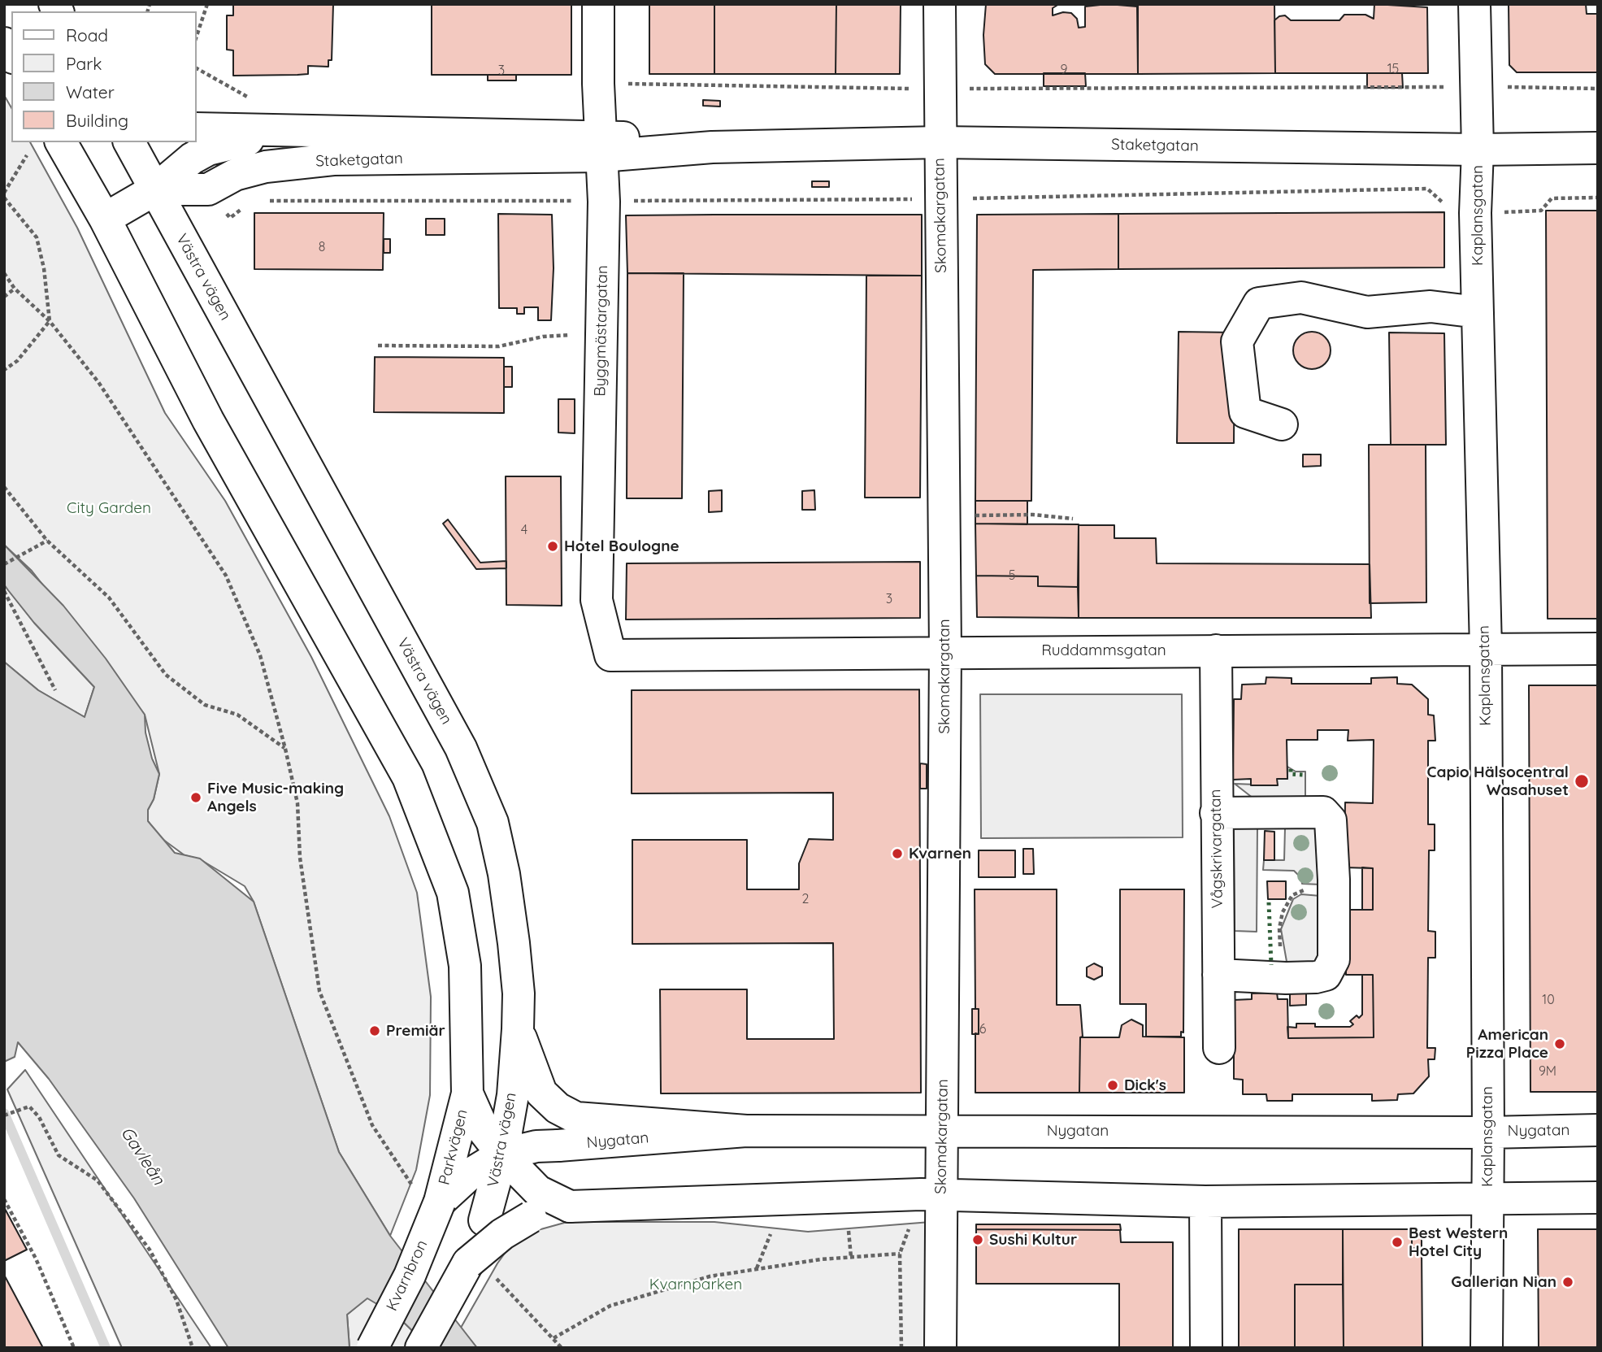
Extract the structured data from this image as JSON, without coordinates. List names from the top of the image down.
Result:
{
  "streets": {
    "street": [
      "Staketgatan",
      "Skomakargatan",
      "Kaplansgatan",
      "Västra vägen",
      "Byggmästargatan",
      "Ruddammsgatan",
      "Vågskrivargatan",
      "Nygatan",
      "Parkvägen",
      "Kvarnbron"
    ]
  },
  "crossings": [
    ["Staketgatan", "Skomakargatan"],
    ["Staketgatan", "Kaplansgatan"],
    ["Staketgatan", "Västra vägen"],
    ["Staketgatan", "Byggmästargatan"],
    ["Skomakargatan", "Ruddammsgatan"],
    ["Skomakargatan", "Nygatan"],
    ["Kaplansgatan", "Ruddammsgatan"],
    ["Kaplansgatan", "Nygatan"],
    ["Västra vägen", "Nygatan"],
    ["Byggmästargatan", "Ruddammsgatan"],
    ["Ruddammsgatan", "Vågskrivargatan"],
    ["Nygatan", "Parkvägen"],
    ["Nygatan", "Kvarnbron"],
    ["Parkvägen", "Kvarnbron"]
  ],
  "water": ["Gavleån"],
  "parks": ["City Garden", "Kvarnparken"],
  "places": [
    "Hotel Boulogne",
    "Capio Hälsocentral Wasahuset",
    "Five Music-making Angels",
    "Kvarnen",
    "Premiär",
    "American Pizza Place",
    "Dick's",
    "Sushi Kultur",
    "Best Western Hotel City",
    "Gallerian Nian"
  ],
  "house_numbers": [
    "15",
    "9",
    "3",
    "8",
    "4",
    "5",
    "3",
    "2",
    "10",
    "6",
    "9M"
  ],
  "legend": [
    "Road",
    "Park",
    "Water",
    "Building"
  ]
}
